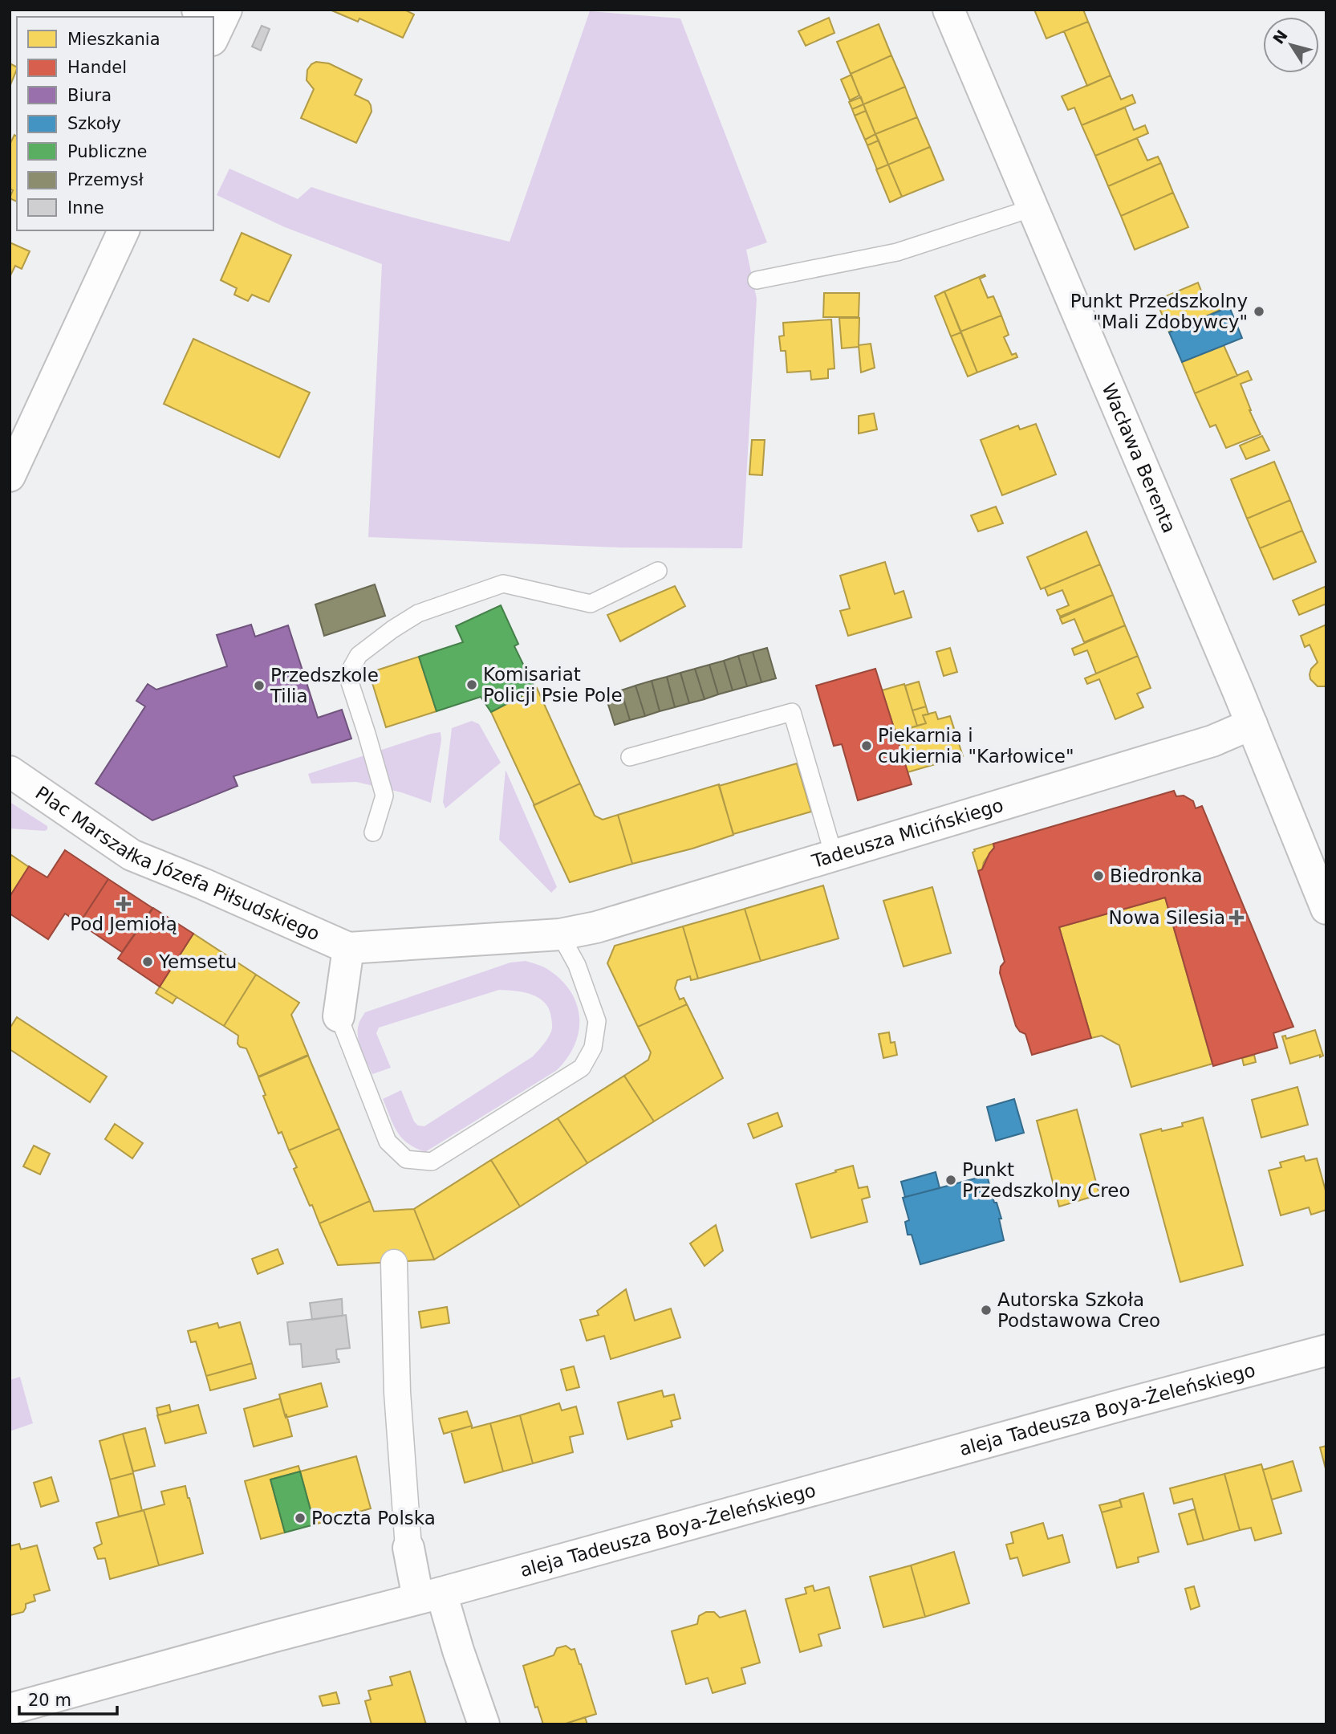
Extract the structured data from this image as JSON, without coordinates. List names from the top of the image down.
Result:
{
  "streets": {
    "street": [
      "Wacława Berenta",
      "Tadeusza Micińskiego",
      "Plac Marszałka Józefa Piłsudskiego",
      "aleja Tadeusza Boya-Żeleńskiego"
    ]
  },
  "crossings": [
    ["Wacława Berenta", "Tadeusza Micińskiego"],
    ["Tadeusza Micińskiego", "Plac Marszałka Józefa Piłsudskiego"]
  ],
  "places": {
    "other": [
      "Punkt Przedszkolny \"Mali Zdobywcy\"",
      "Komisariat Policji Psie Pole",
      "Przedszkole Tilia",
      "Piekarnia i cukiernia \"Karłowice\"",
      "Biedronka",
      "Yemsetu",
      "Punkt Przedszkolny Creo",
      "Autorska Szkoła Podstawowa Creo",
      "Poczta Polska"
    ],
    "health": ["Pod Jemiołą", "Nowa Silesia"]
  },
  "legend": [
    "Mieszkania",
    "Handel",
    "Biura",
    "Szkoły",
    "Publiczne",
    "Przemysł",
    "Inne"
  ],
  "scale_bar": "20 m",
  "north": "top left"
}
